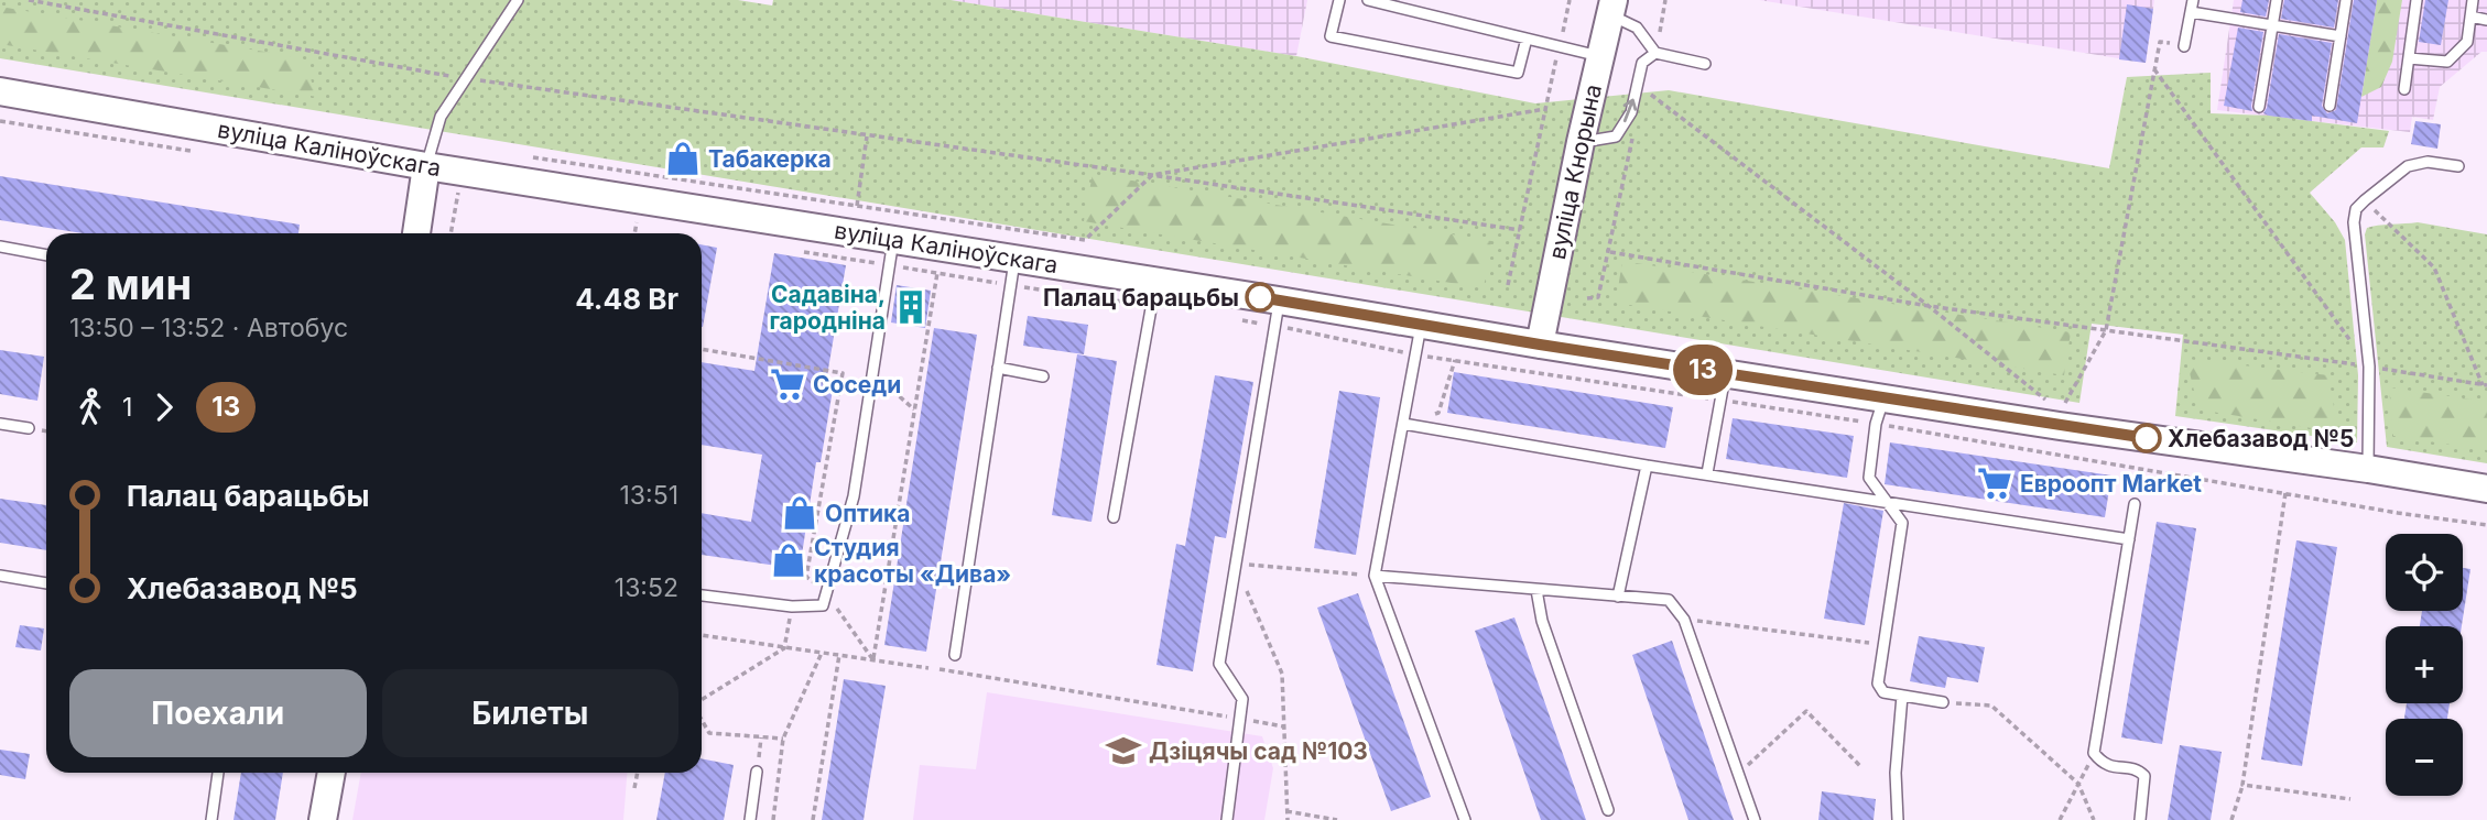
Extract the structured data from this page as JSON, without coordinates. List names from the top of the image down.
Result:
{
  "streets": {
    "main road": ["вуліца Каліноўскага", "вуліца Кнорына"]
  },
  "crossings": [
    ["вуліца Каліноўскага", "вуліца Кнорына"]
  ],
  "places": {
    "shop": ["Табакерка", "Оптика", "Студия красоты «Дива»"],
    "other": ["Палац барацьбы", "Хлебазавод №5"],
    "building": ["Садавіна, гародніна"],
    "supermarket": ["Соседи", "Евроопт Market"],
    "school or university": ["Дзіцячы сад №103"]
  },
  "lines": ["bus line 13"],
  "page": {
    "on_map": "13",
    "heading": ["2 мин", "13:50 – 13:52 · Автобус", "4.48 Br"],
    "legs": ["1", "13"],
    "list": [
      {
        "name": "Палац барацьбы",
        "value": "13:51"
      },
      {
        "name": "Хлебазавод №5",
        "value": "13:52"
      }
    ],
    "map_buttons": ["+", "−"],
    "buttons": ["Поехали", "Билеты"]
  }
}
